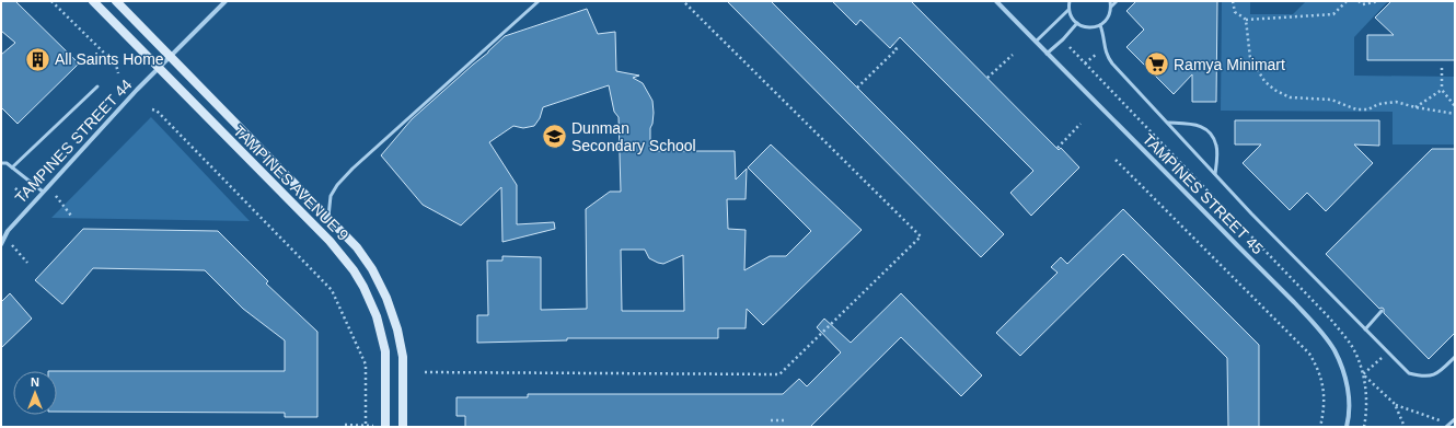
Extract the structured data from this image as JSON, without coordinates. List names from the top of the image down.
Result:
{
  "streets": {
    "main road": ["TAMPINES AVENUE 9"],
    "street": ["TAMPINES STREET 44", "TAMPINES STREET 45"]
  },
  "crossings": [
    ["TAMPINES STREET 44", "TAMPINES AVENUE 9"]
  ],
  "places": {
    "building": ["All Saints Home"],
    "supermarket": ["Ramya Minimart"],
    "school or university": ["Dunman Secondary School"]
  },
  "north": "top"
}
